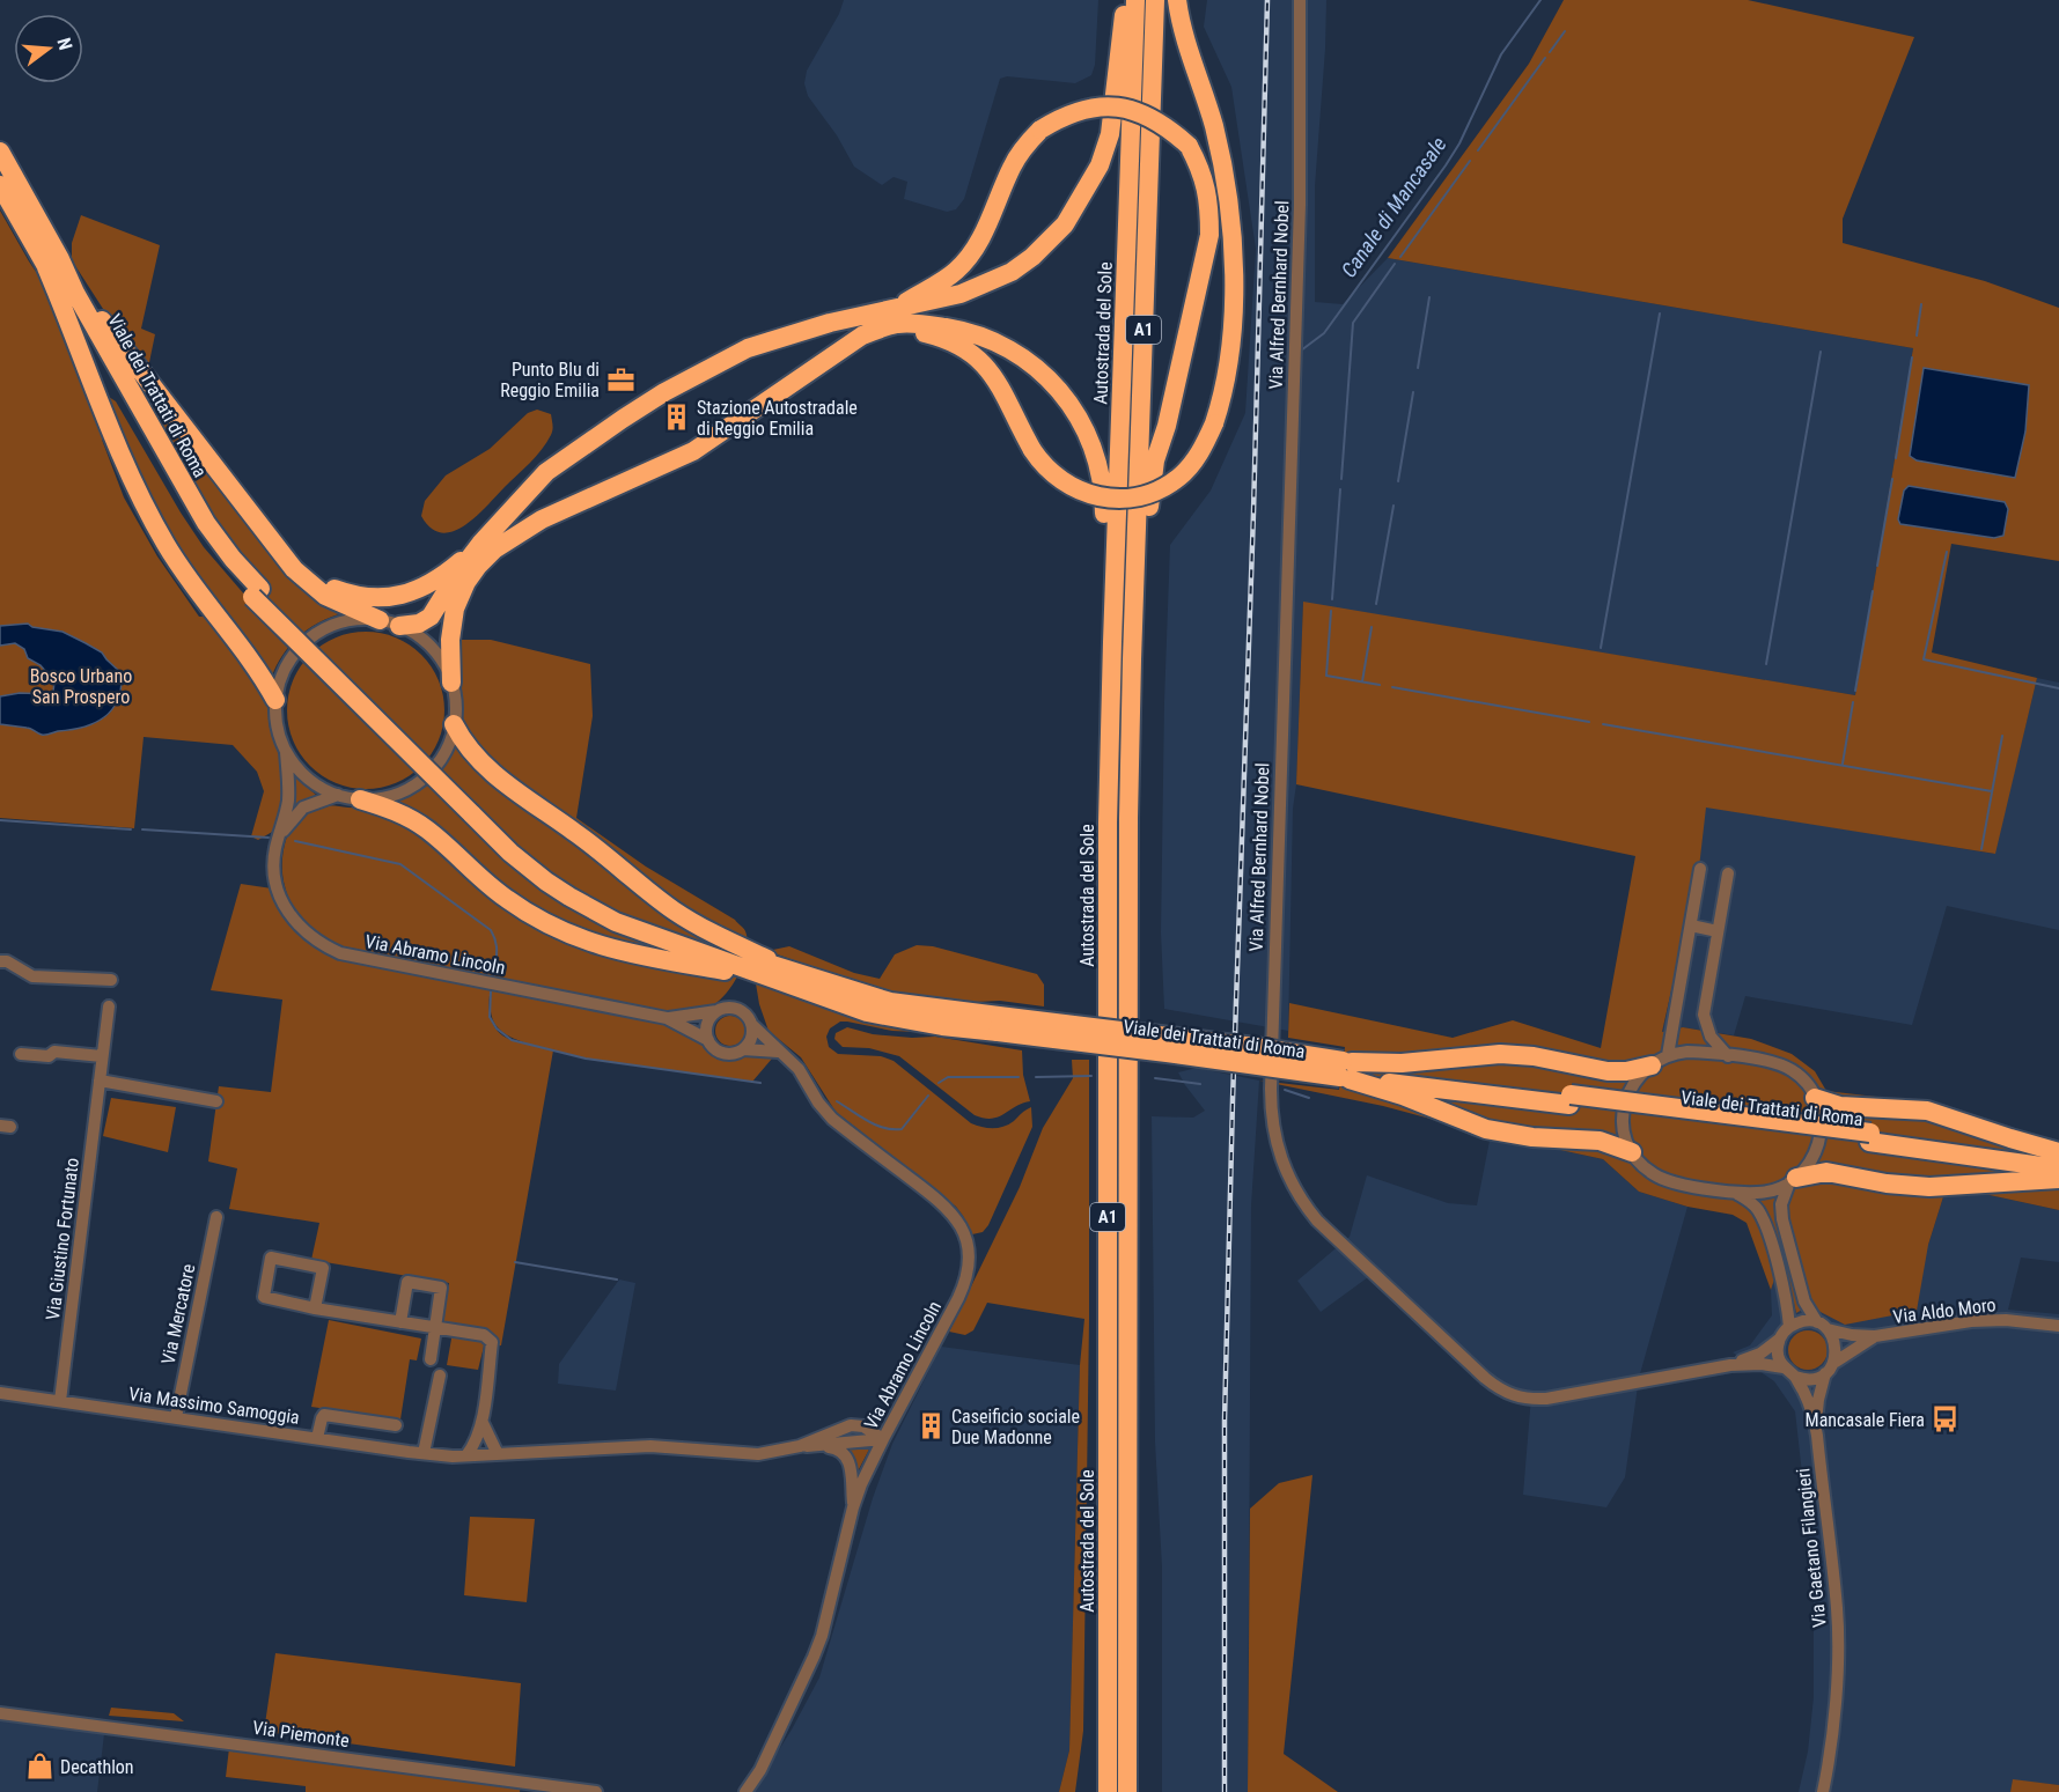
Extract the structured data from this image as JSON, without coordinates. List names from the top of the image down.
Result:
{
  "streets": {
    "highway": ["A1", "Autostrada del Sole", "Viale dei Trattati di Roma"],
    "street": [
      "Via Alfred Bernhard Nobel",
      "Via Abramo Lincoln",
      "Via Giustino Fortunato",
      "Via Aldo Moro",
      "Via Mercatore",
      "Via Massimo Samoggia",
      "Via Gaetano Filangieri",
      "Via Piemonte"
    ]
  },
  "crossings": [
    ["Via Alfred Bernhard Nobel", "Via Aldo Moro"],
    ["Via Alfred Bernhard Nobel", "Via Gaetano Filangieri"],
    ["Via Abramo Lincoln", "Via Massimo Samoggia"],
    ["Via Giustino Fortunato", "Via Massimo Samoggia"],
    ["Via Aldo Moro", "Via Gaetano Filangieri"],
    ["Via Mercatore", "Via Massimo Samoggia"]
  ],
  "water": ["Canale di Mancasale"],
  "parks": ["Bosco Urbano San Prospero"],
  "places": {
    "office": ["Punto Blu di Reggio Emilia"],
    "building": ["Stazione Autostradale di Reggio Emilia", "Caseificio sociale Due Madonne"],
    "bus stop": ["Mancasale Fiera"],
    "shop": ["Decathlon"]
  },
  "north": "right"
}
